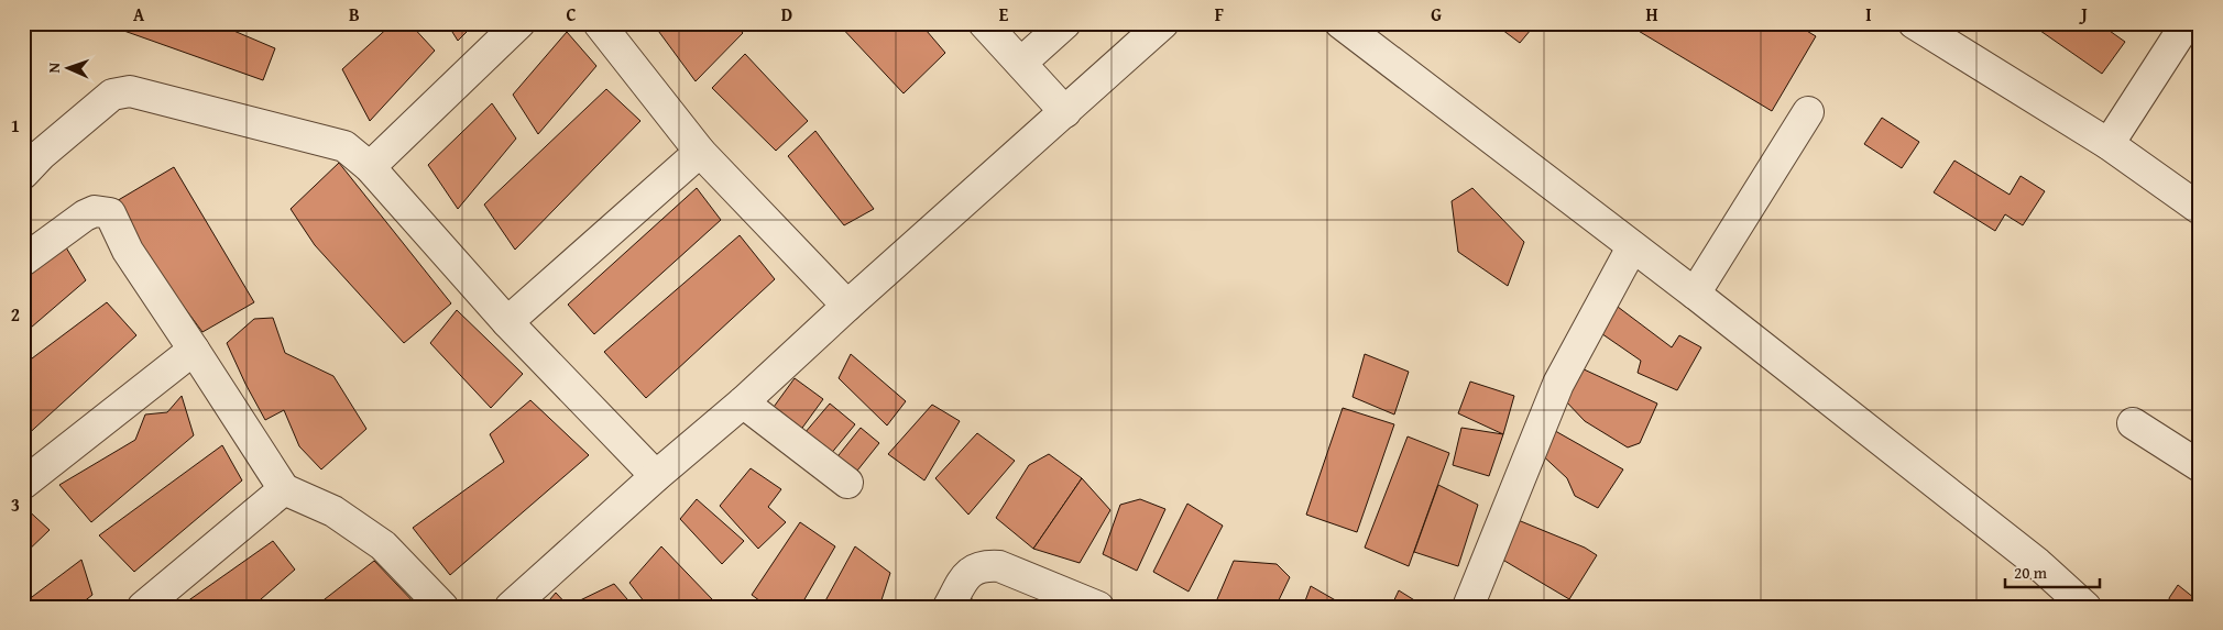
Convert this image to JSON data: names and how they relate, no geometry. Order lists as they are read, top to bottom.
{
  "scale_bar": "20 m",
  "north": "left",
  "grid": {
    "columns": [
      "A",
      "B",
      "C",
      "D",
      "E",
      "F",
      "G",
      "H",
      "I",
      "J"
    ],
    "rows": ["1", "2", "3"]
  }
}
